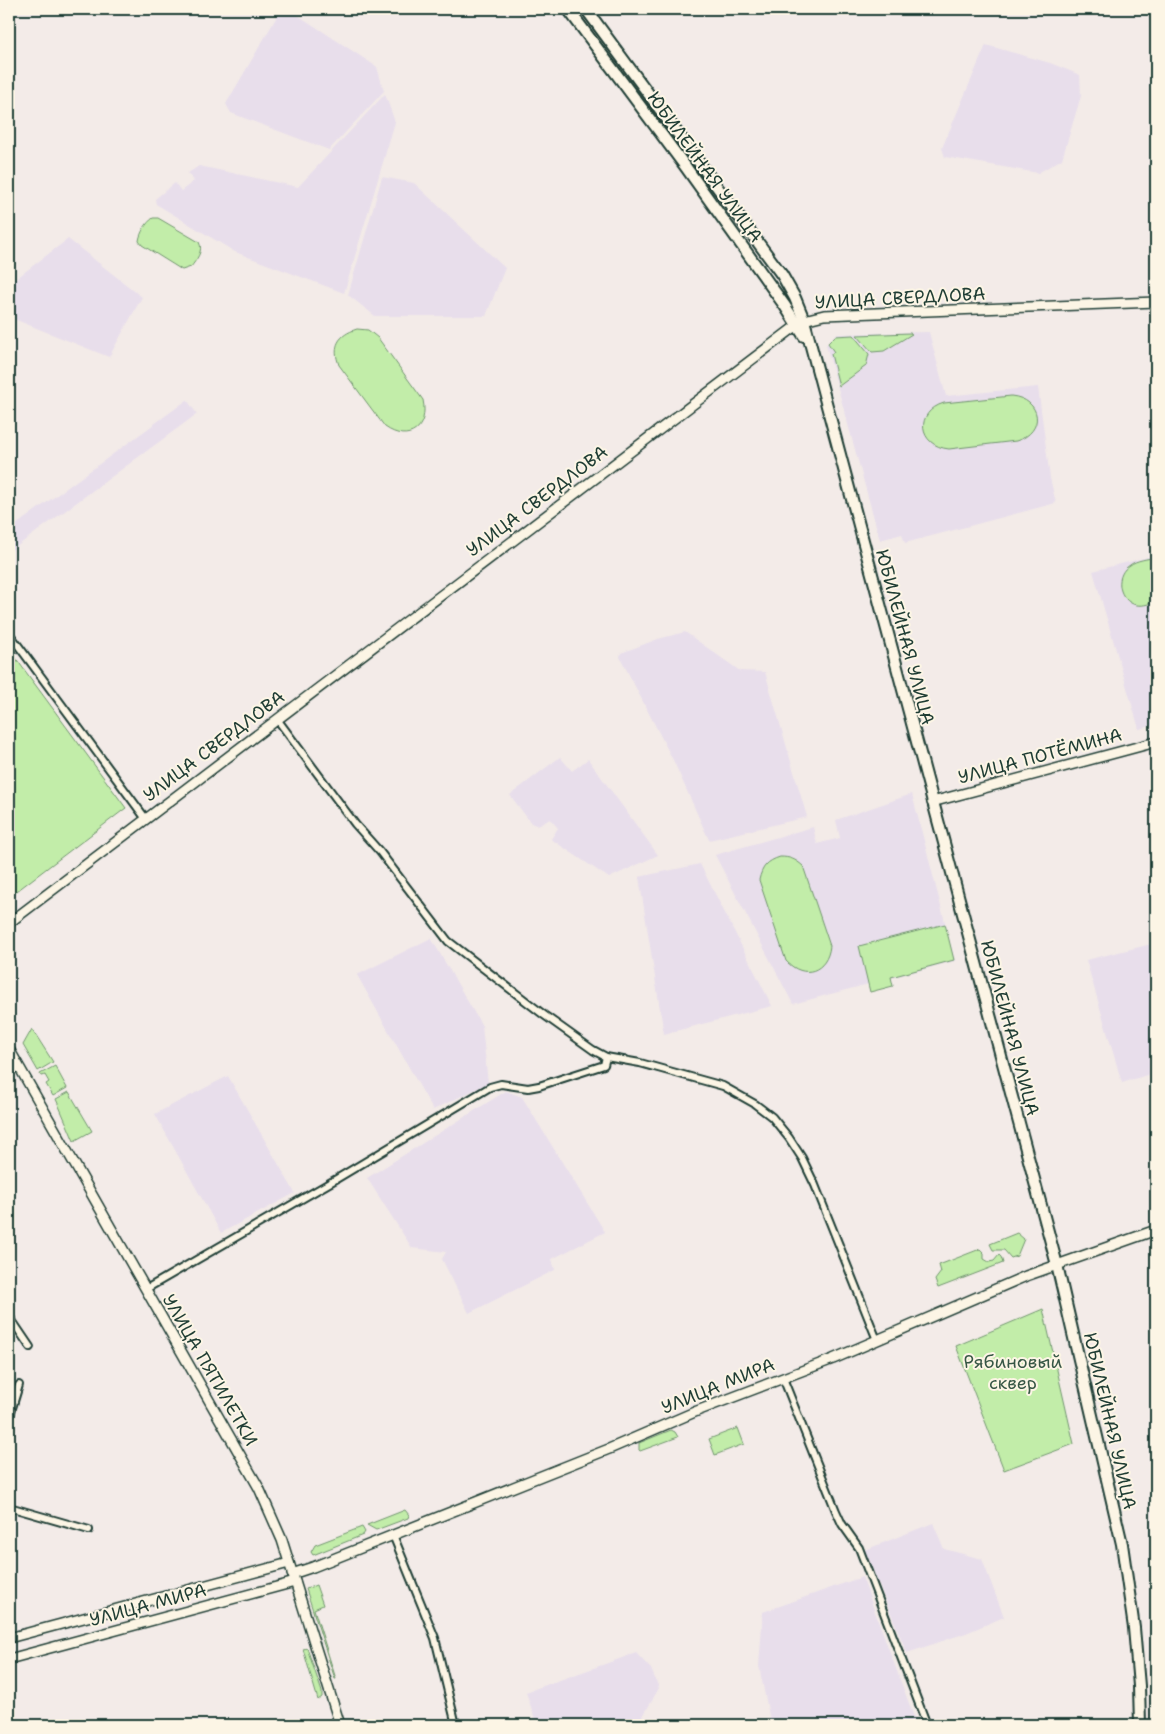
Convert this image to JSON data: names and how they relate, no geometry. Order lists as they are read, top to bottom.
{
  "streets": {
    "main road": [
      "ЮБИЛЕЙНАЯ УЛИЦА",
      "УЛИЦА СВЕРДЛОВА",
      "УЛИЦА ПОТЁМИНА",
      "УЛИЦА ПЯТИЛЕТКИ",
      "УЛИЦА МИРА"
    ]
  },
  "crossings": [
    ["ЮБИЛЕЙНАЯ УЛИЦА", "УЛИЦА СВЕРДЛОВА"],
    ["ЮБИЛЕЙНАЯ УЛИЦА", "УЛИЦА ПОТЁМИНА"],
    ["ЮБИЛЕЙНАЯ УЛИЦА", "УЛИЦА МИРА"],
    ["УЛИЦА ПЯТИЛЕТКИ", "УЛИЦА МИРА"]
  ],
  "parks": ["Рябиновый сквер"]
}
